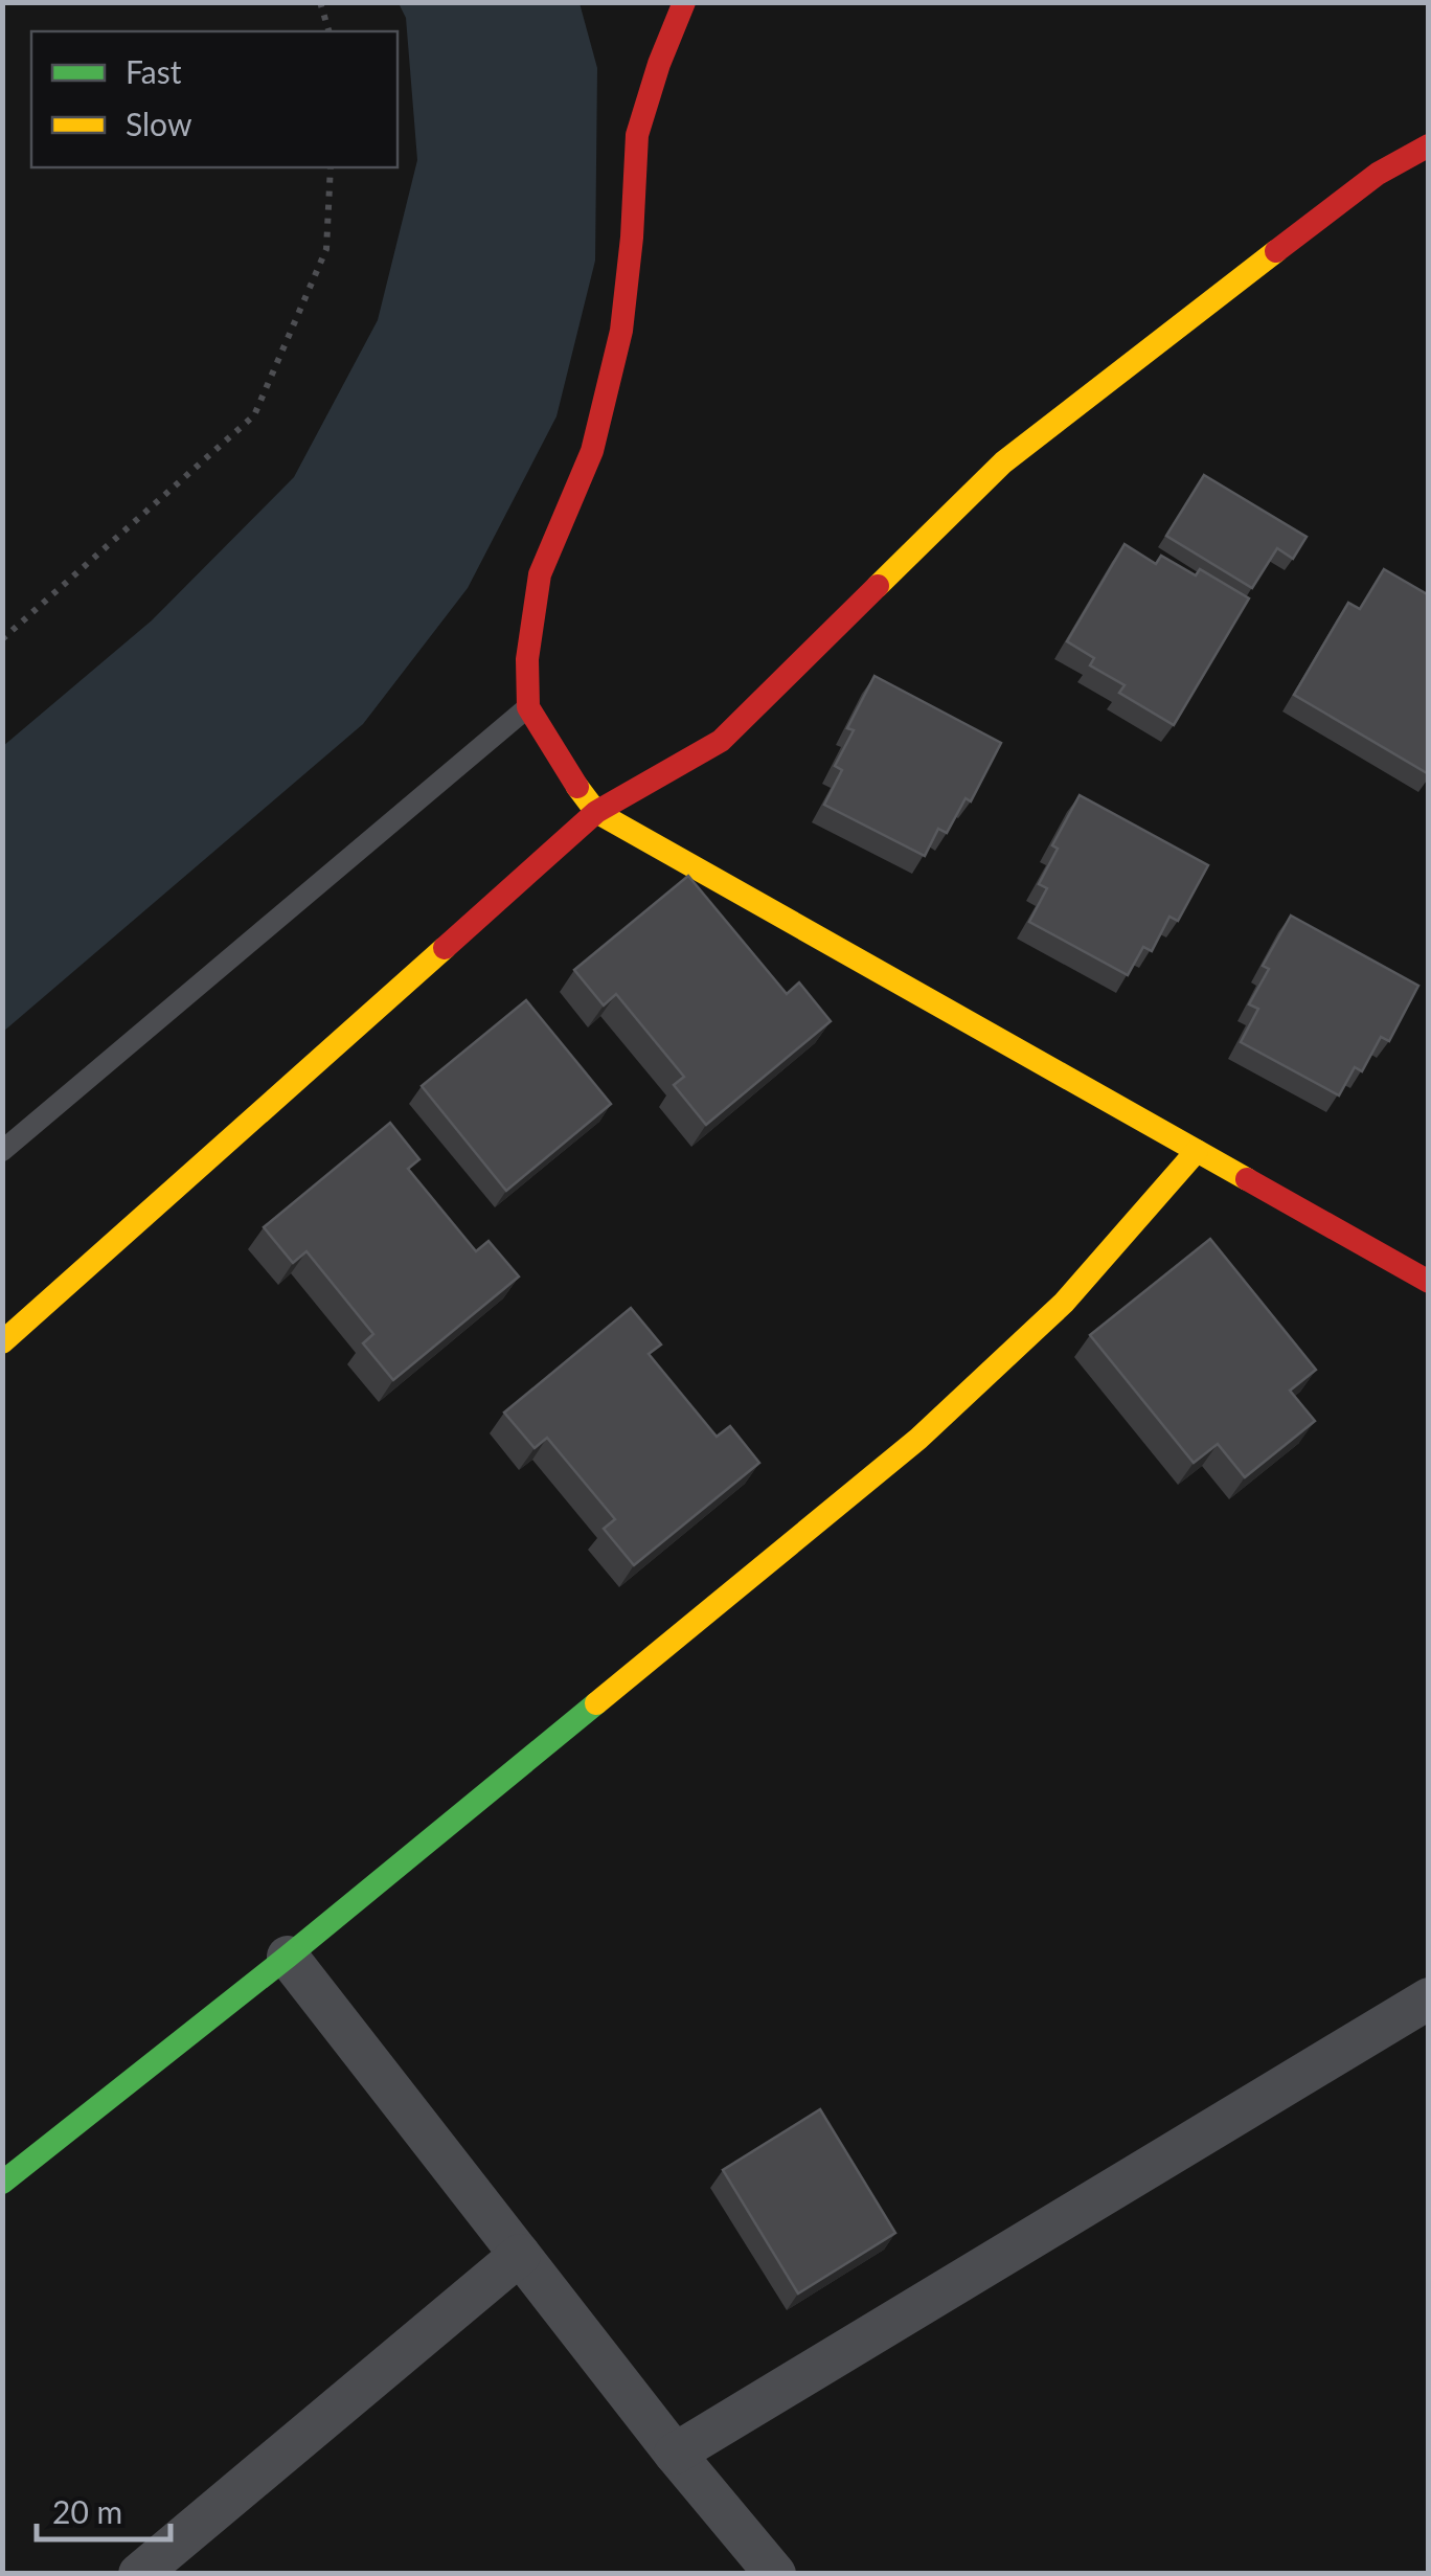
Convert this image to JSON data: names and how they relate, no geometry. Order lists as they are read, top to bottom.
{
  "legend": ["Fast", "Slow"],
  "scale_bar": "20 m"
}
